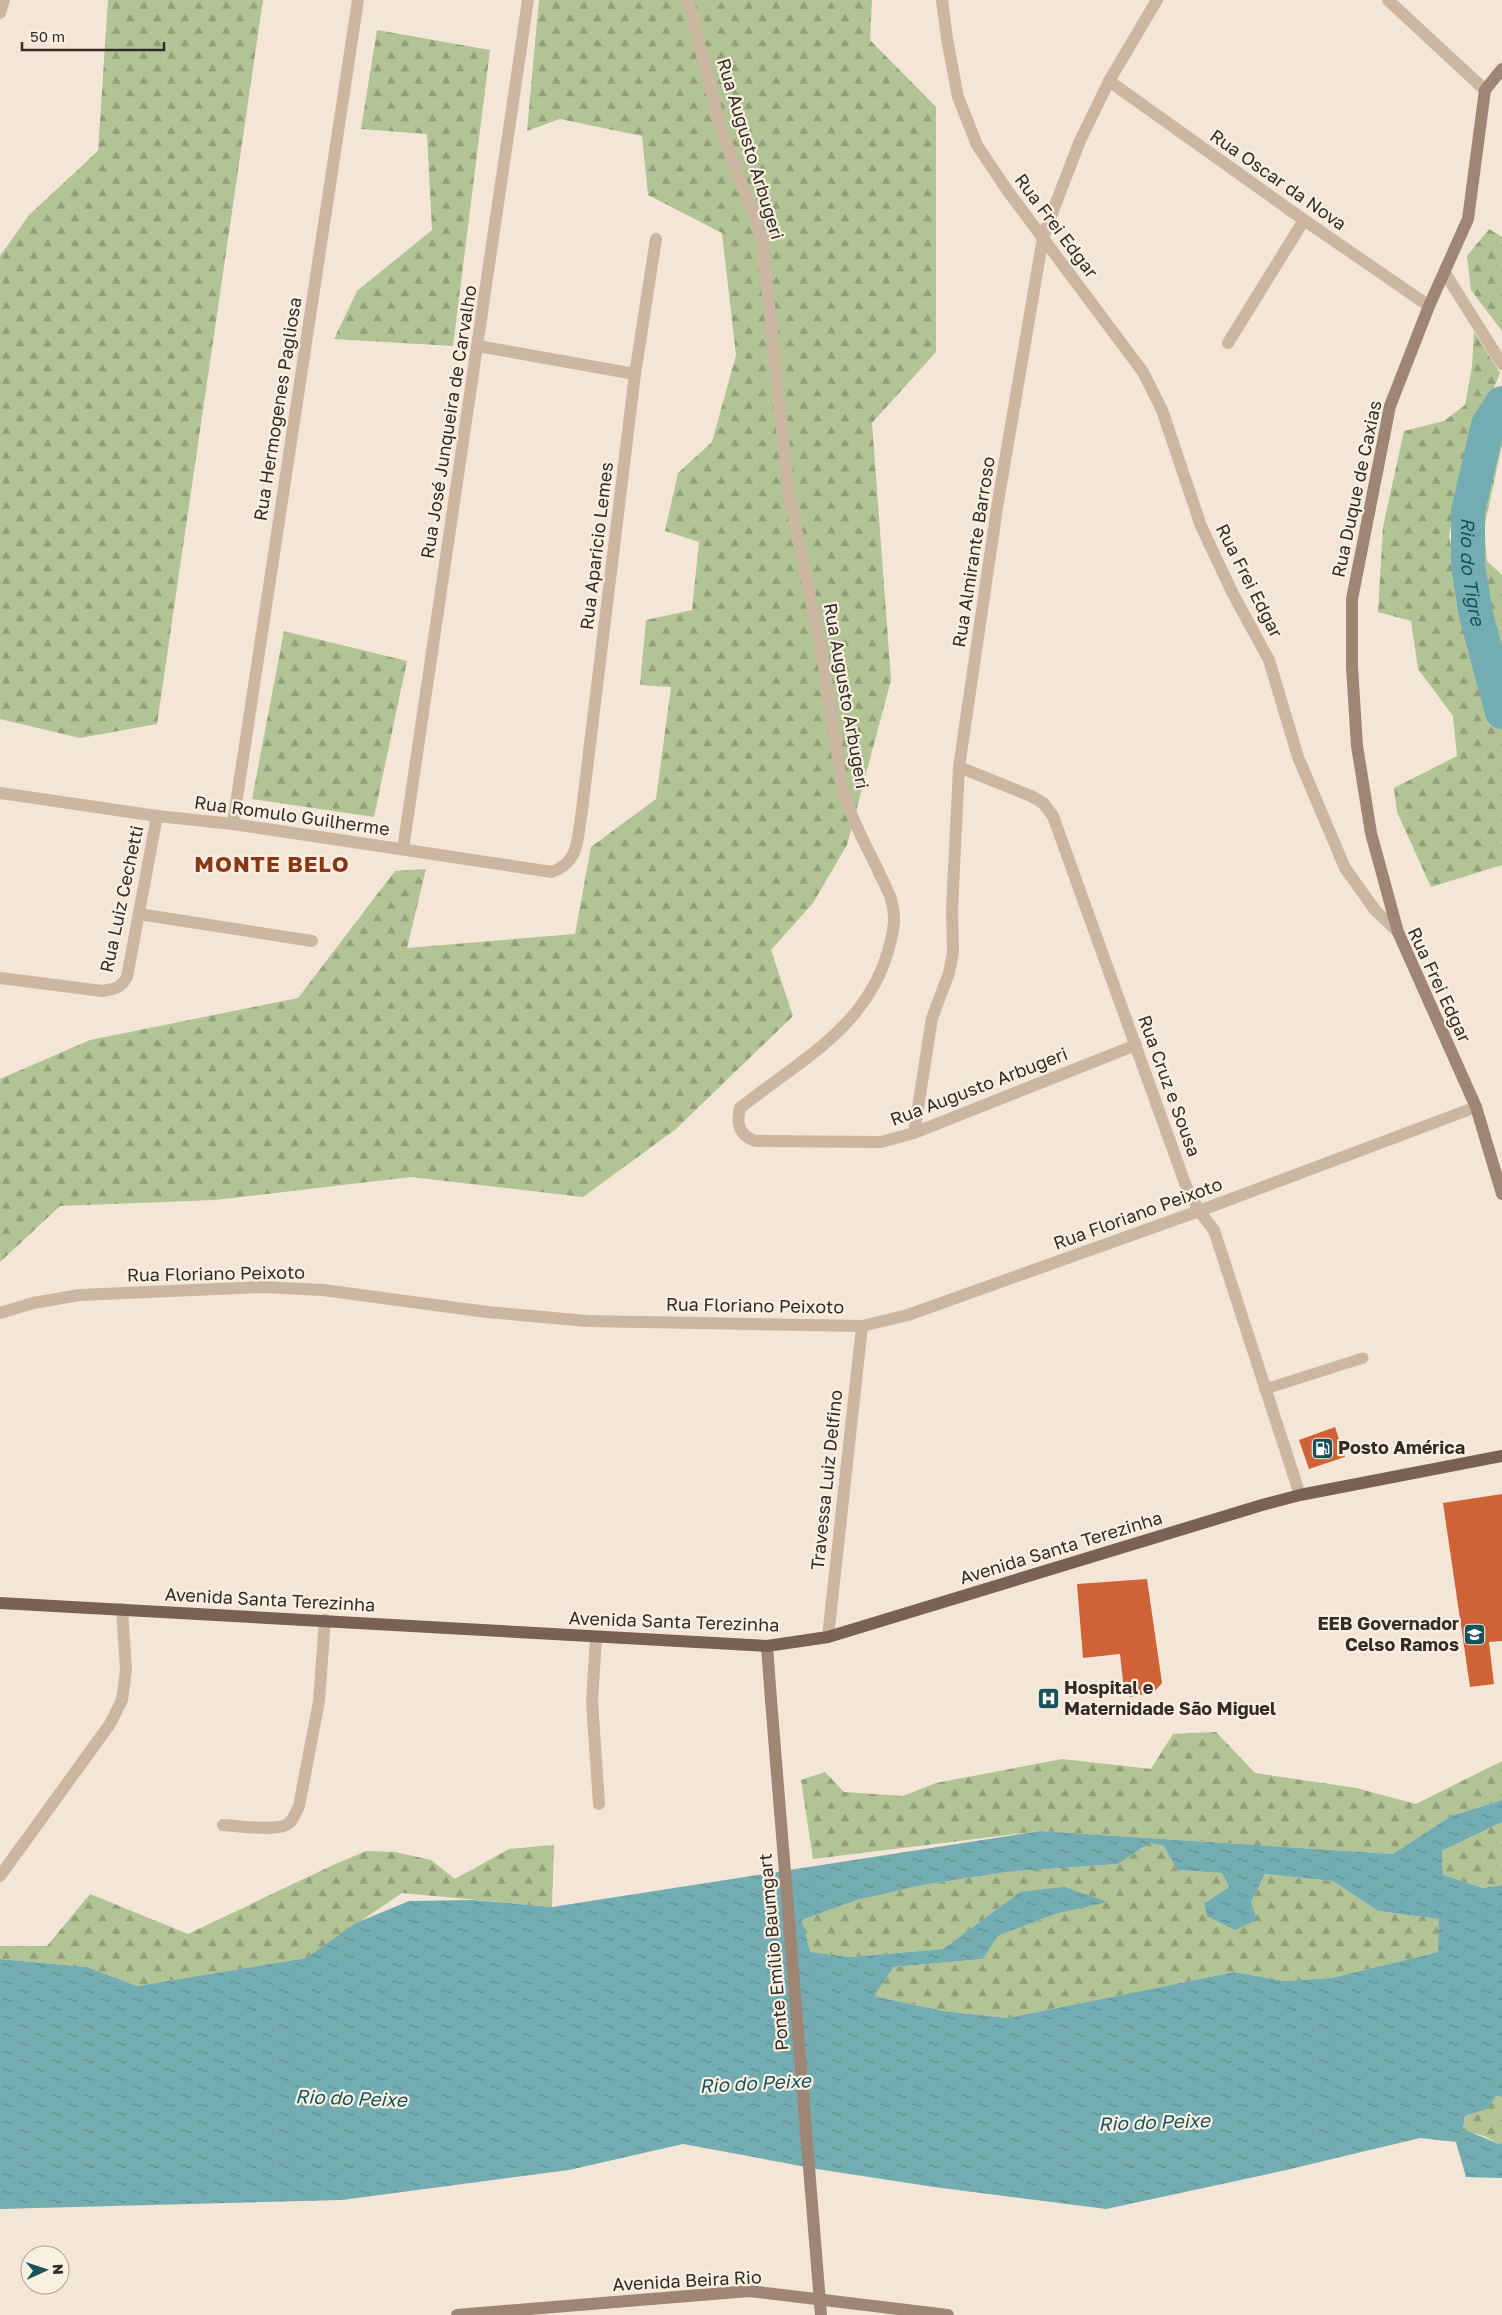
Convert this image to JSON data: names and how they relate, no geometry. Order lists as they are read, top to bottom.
{
  "streets": {
    "main road": ["Avenida Santa Terezinha"],
    "street": [
      "Rua Augusto Arbugeri",
      "Rua Oscar da Nova",
      "Rua Frei Edgar",
      "Rua Hermogenes Pagliosa",
      "Rua José Junqueira de Carvalho",
      "Rua Duque de Caxias",
      "Rua Aparicio Lemes",
      "Rua Almirante Barroso",
      "Rua Romulo Guilherme",
      "Rua Luiz Cechetti",
      "Rua Cruz e Sousa",
      "Rua Floriano Peixoto",
      "Travessa Luiz Delfino",
      "Ponte Emílio Baumgart",
      "Avenida Beira Rio"
    ]
  },
  "crossings": [
    ["Rua Augusto Arbugeri", "Rua Almirante Barroso"],
    ["Rua Augusto Arbugeri", "Rua Cruz e Sousa"],
    ["Rua Oscar da Nova", "Rua Duque de Caxias"],
    ["Rua Oscar da Nova", "Rua Almirante Barroso"],
    ["Rua Frei Edgar", "Rua Duque de Caxias"],
    ["Rua Frei Edgar", "Rua Almirante Barroso"],
    ["Rua Frei Edgar", "Rua Floriano Peixoto"],
    ["Rua Hermogenes Pagliosa", "Rua Romulo Guilherme"],
    ["Rua José Junqueira de Carvalho", "Rua Romulo Guilherme"],
    ["Rua Aparicio Lemes", "Rua Romulo Guilherme"],
    ["Rua Almirante Barroso", "Rua Cruz e Sousa"],
    ["Rua Romulo Guilherme", "Rua Luiz Cechetti"],
    ["Rua Cruz e Sousa", "Rua Floriano Peixoto"],
    ["Rua Cruz e Sousa", "Avenida Santa Terezinha"],
    ["Rua Floriano Peixoto", "Travessa Luiz Delfino"],
    ["Travessa Luiz Delfino", "Avenida Santa Terezinha"],
    ["Avenida Santa Terezinha", "Ponte Emílio Baumgart"]
  ],
  "districts": ["MONTE BELO"],
  "water": ["Rio do Tigre", "Rio do Peixe"],
  "places": {
    "fuel station": ["Posto América"],
    "school or university": ["EEB Governador Celso Ramos"],
    "hospital": ["Hospital e Maternidade São Miguel"]
  },
  "scale_bar": "50 m",
  "north": "right"
}
